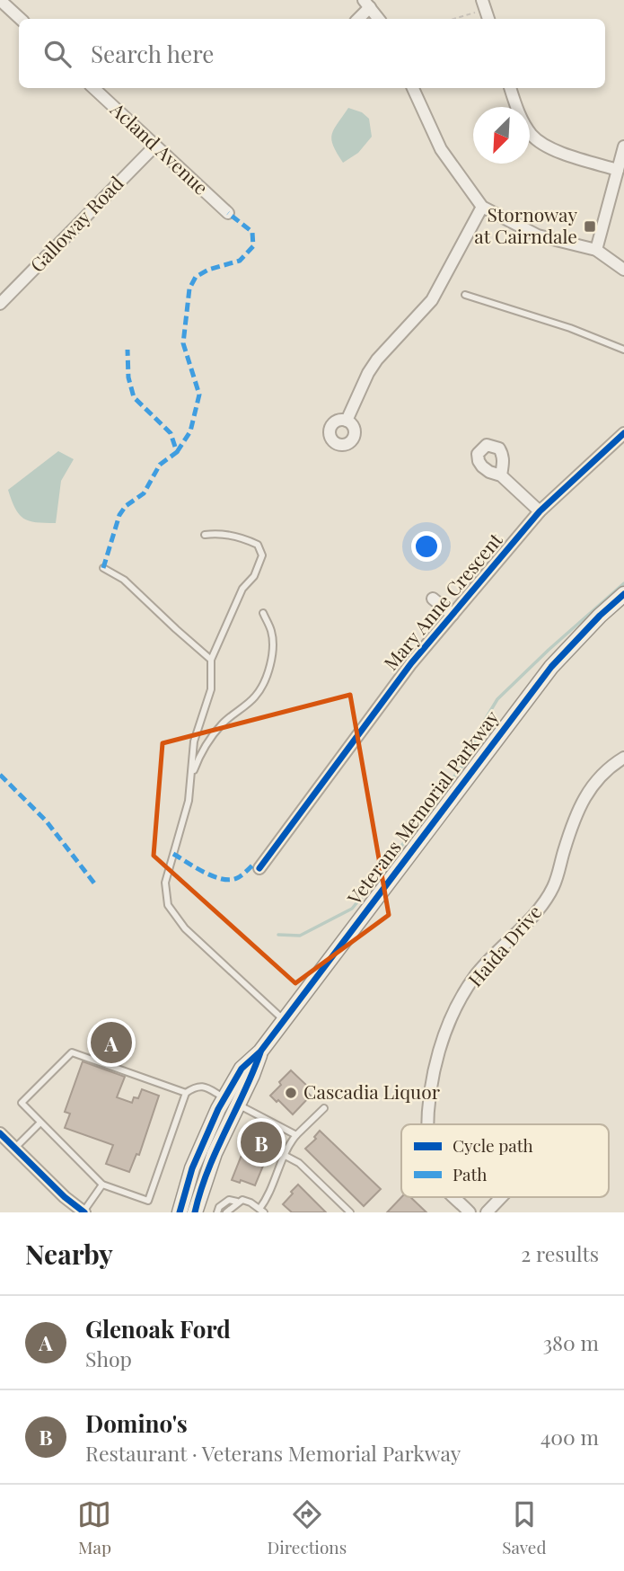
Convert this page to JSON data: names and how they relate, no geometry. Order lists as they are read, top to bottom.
{
  "streets": {
    "main road": ["Veterans Memorial Parkway"],
    "street": [
      "Acland Avenue",
      "Galloway Road",
      "Mary Anne Crescent",
      "Haida Drive"
    ]
  },
  "crossings": [
    ["Acland Avenue", "Galloway Road"]
  ],
  "places": {
    "transit": ["Stornoway at Cairndale"],
    "other": ["Cascadia Liquor"]
  },
  "legend": ["Cycle path", "Path"],
  "north": "bottom left",
  "page": {
    "search": "Search here",
    "pins": ["A", "B"],
    "heading": ["Nearby", "2 results"],
    "list": [
      {
        "mark": "A",
        "name": "Glenoak Ford",
        "note": "Shop",
        "value": "380 m"
      },
      {
        "mark": "B",
        "name": "Domino's",
        "note": "Restaurant · Veterans Memorial Parkway",
        "value": "400 m"
      }
    ],
    "nav": ["Map", "Directions", "Saved"]
  }
}
